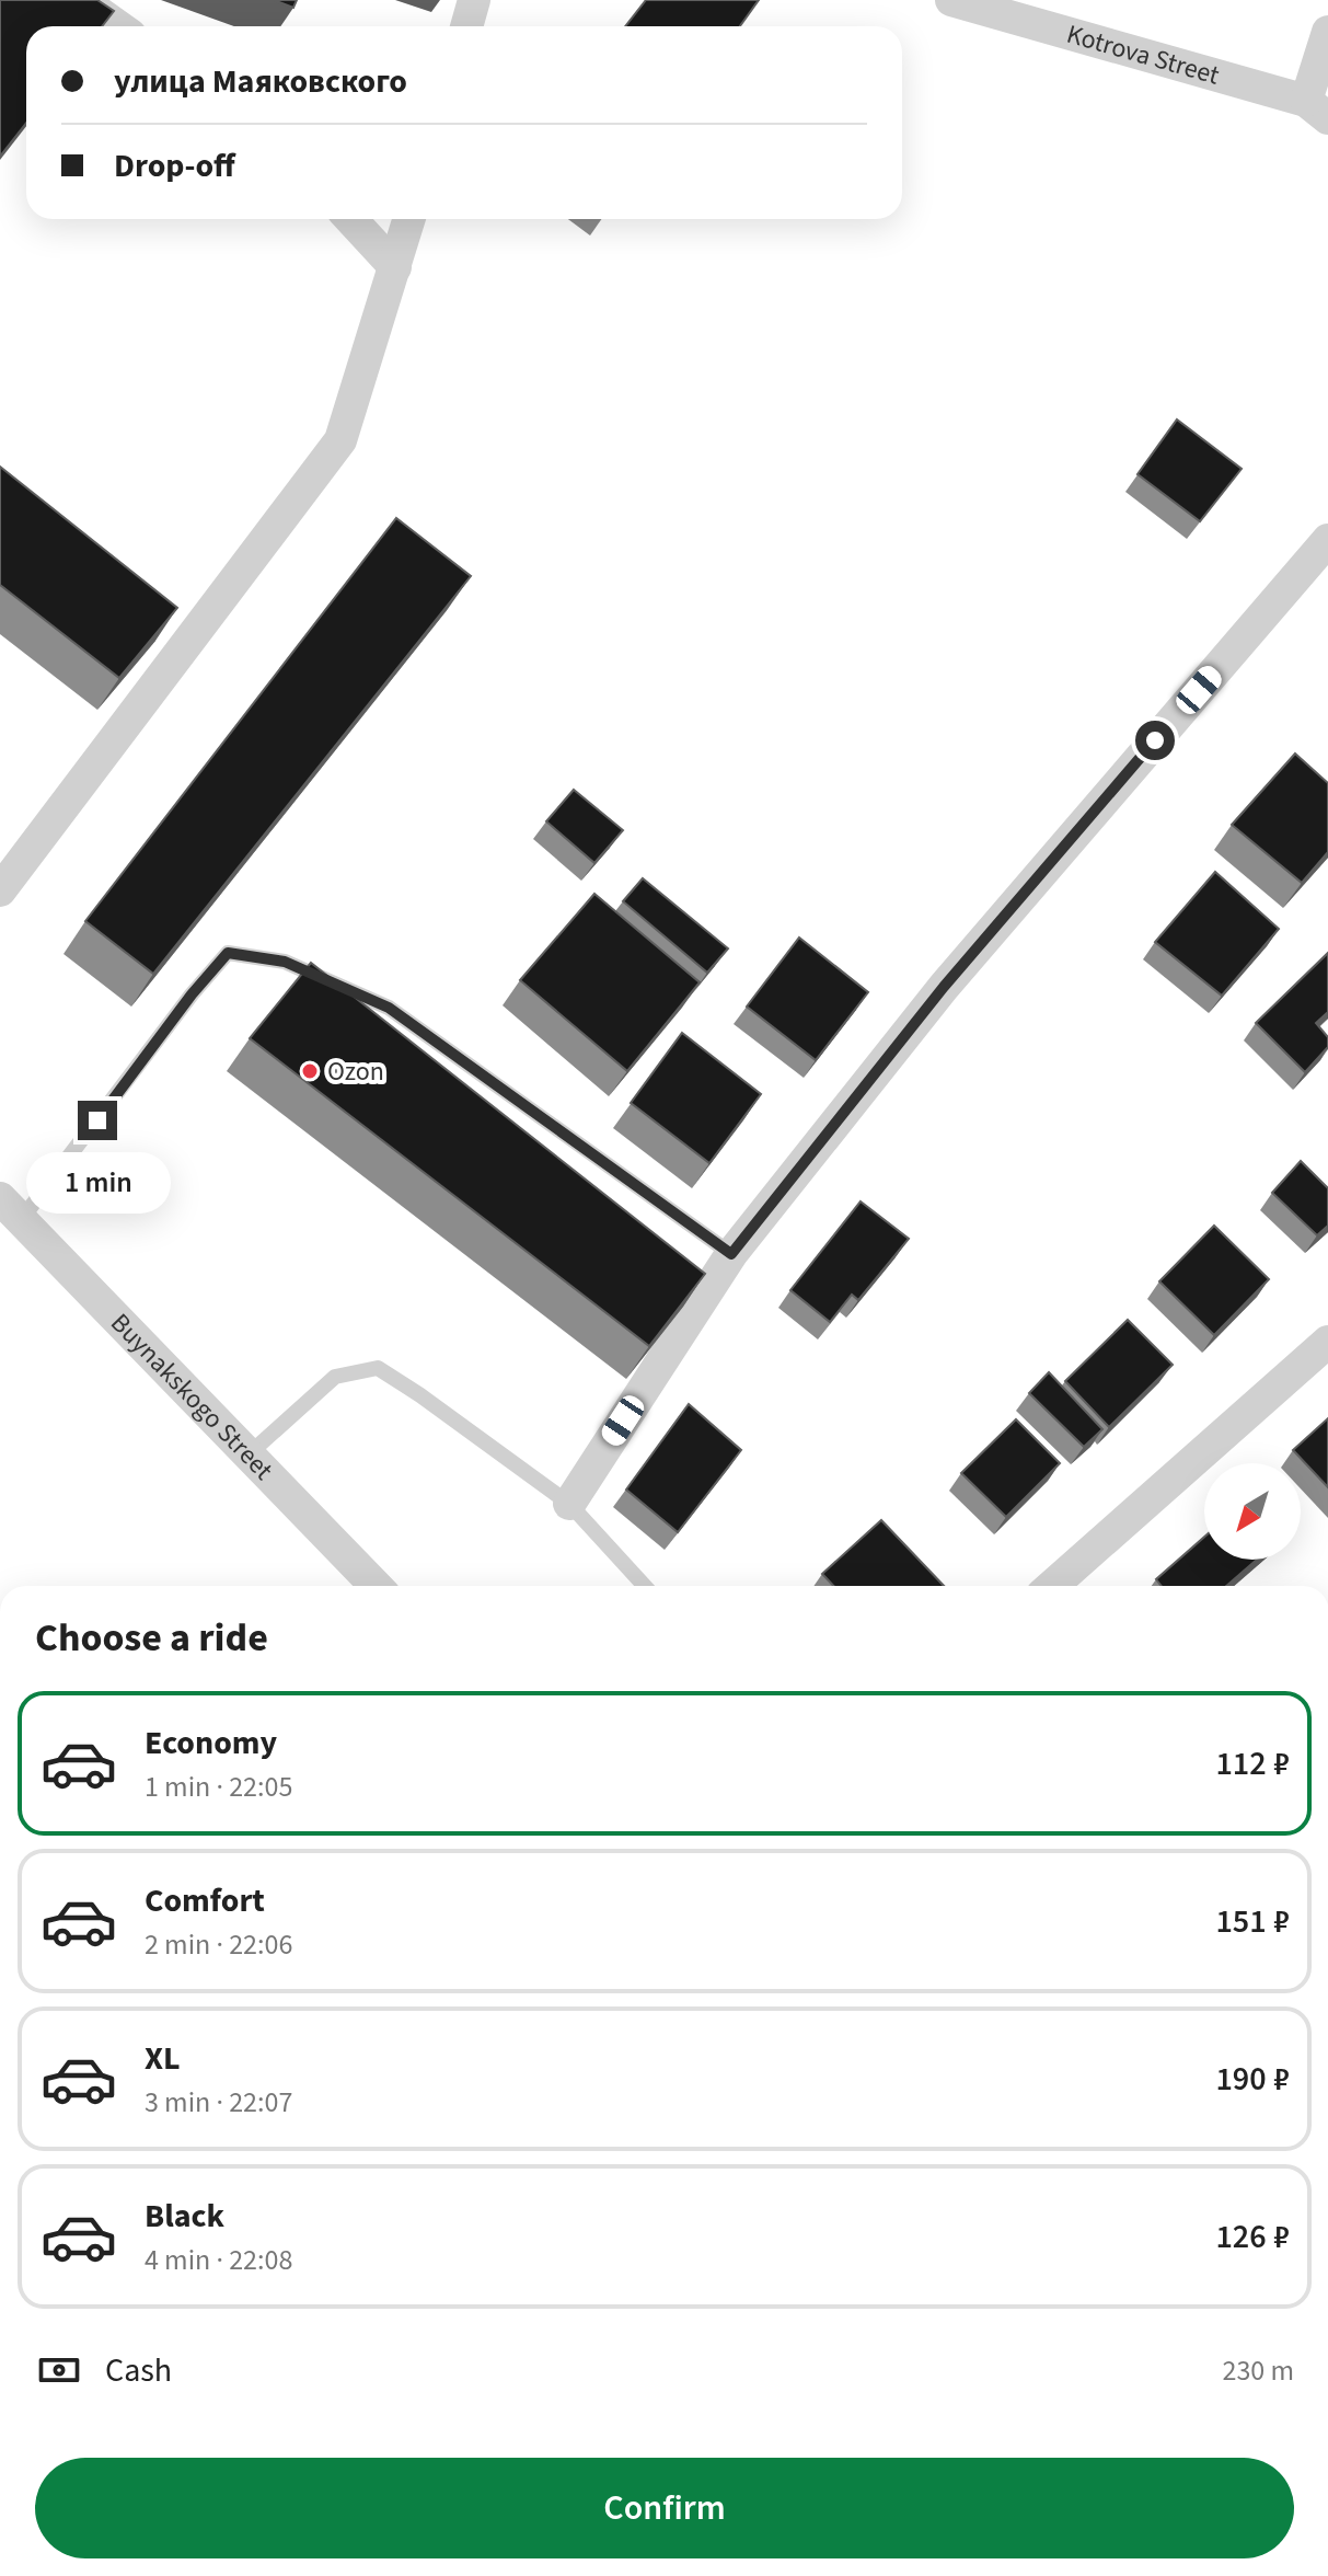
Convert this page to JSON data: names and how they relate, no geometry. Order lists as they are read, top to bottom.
{
  "streets": {
    "street": ["Kotrova Street", "Buynakskogo Street"]
  },
  "places": ["Ozon"],
  "north": "bottom left",
  "page": {
    "banner": ["улица Маяковского", "Drop-off"],
    "bubble": "1 min",
    "heading": "Choose a ride",
    "list": [
      {
        "name": "Economy",
        "note": "1 min · 22:05",
        "value": "112 ₽"
      },
      {
        "name": "Comfort",
        "note": "2 min · 22:06",
        "value": "151 ₽"
      },
      {
        "name": "XL",
        "note": "3 min · 22:07",
        "value": "190 ₽"
      },
      {
        "name": "Black",
        "note": "4 min · 22:08",
        "value": "126 ₽"
      }
    ],
    "pay": ["Cash", "230 m"],
    "buttons": "Confirm"
  }
}
